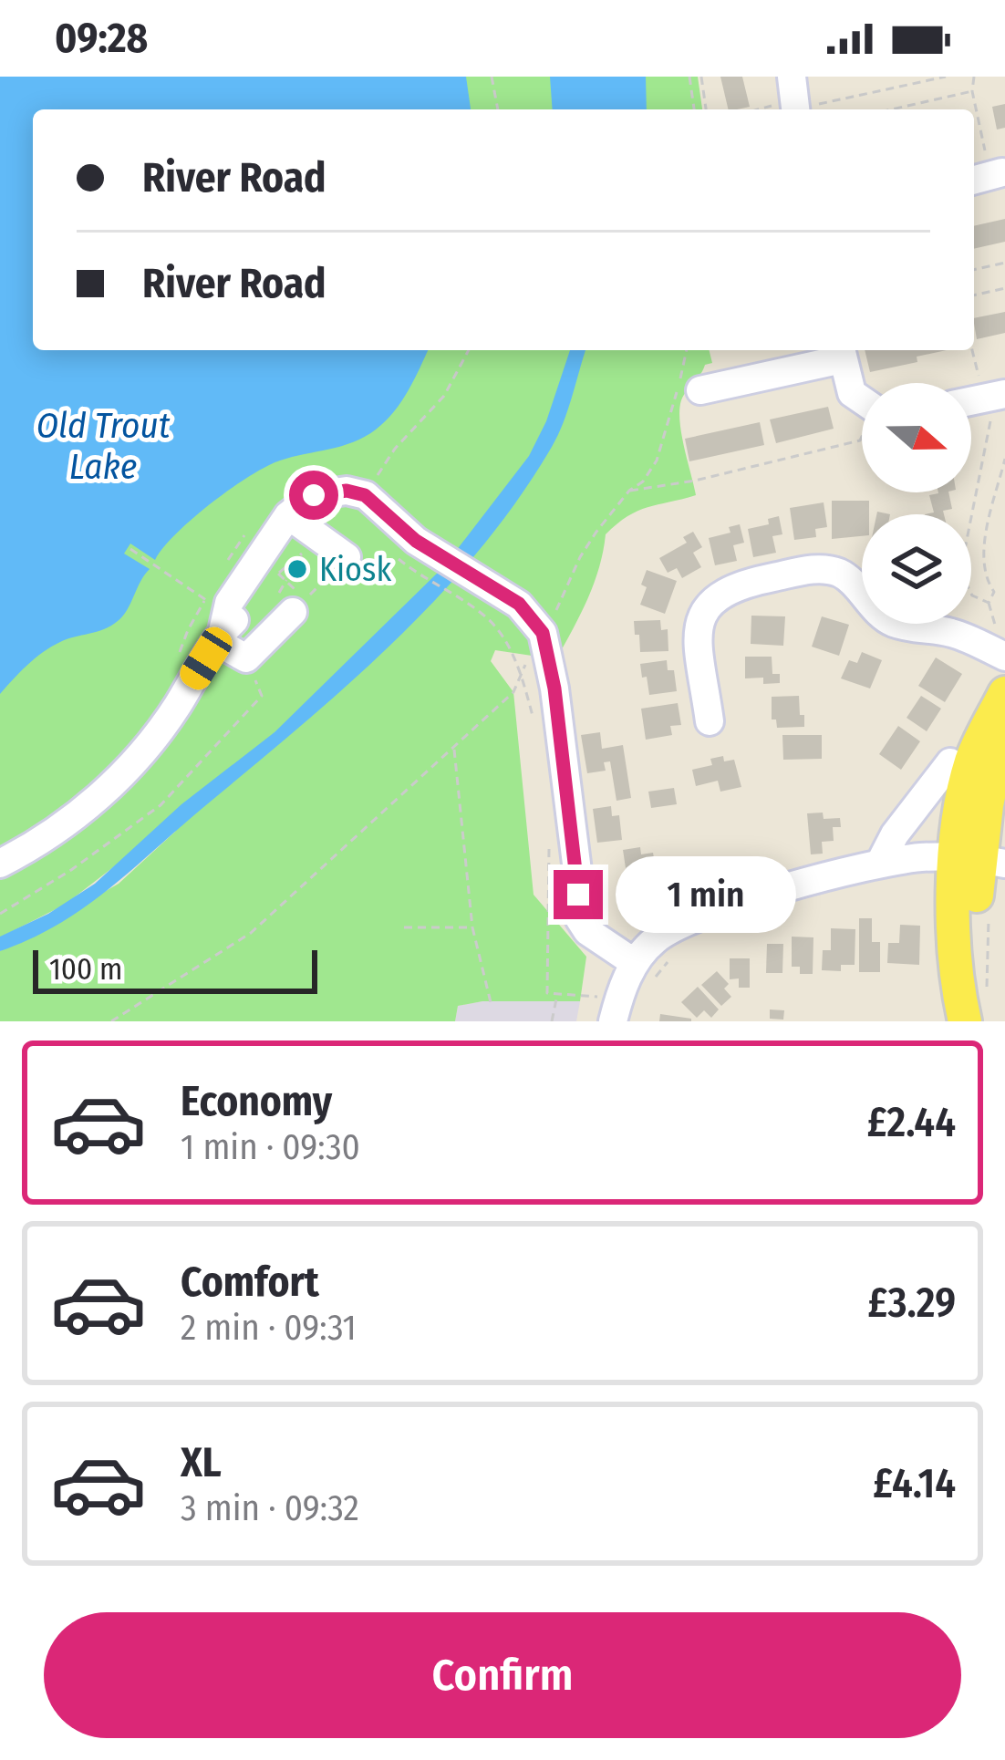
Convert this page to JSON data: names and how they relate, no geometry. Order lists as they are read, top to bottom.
{
  "water": ["Old Trout Lake"],
  "places": ["Kiosk"],
  "scale_bar": "100 m",
  "north": "right",
  "page": {
    "status": "09:28",
    "banner": ["River Road", "River Road"],
    "bubble": "1 min",
    "scale": "100 m",
    "list": [
      {
        "name": "Economy",
        "note": "1 min · 09:30",
        "value": "£2.44"
      },
      {
        "name": "Comfort",
        "note": "2 min · 09:31",
        "value": "£3.29"
      },
      {
        "name": "XL",
        "note": "3 min · 09:32",
        "value": "£4.14"
      }
    ],
    "buttons": "Confirm"
  }
}
